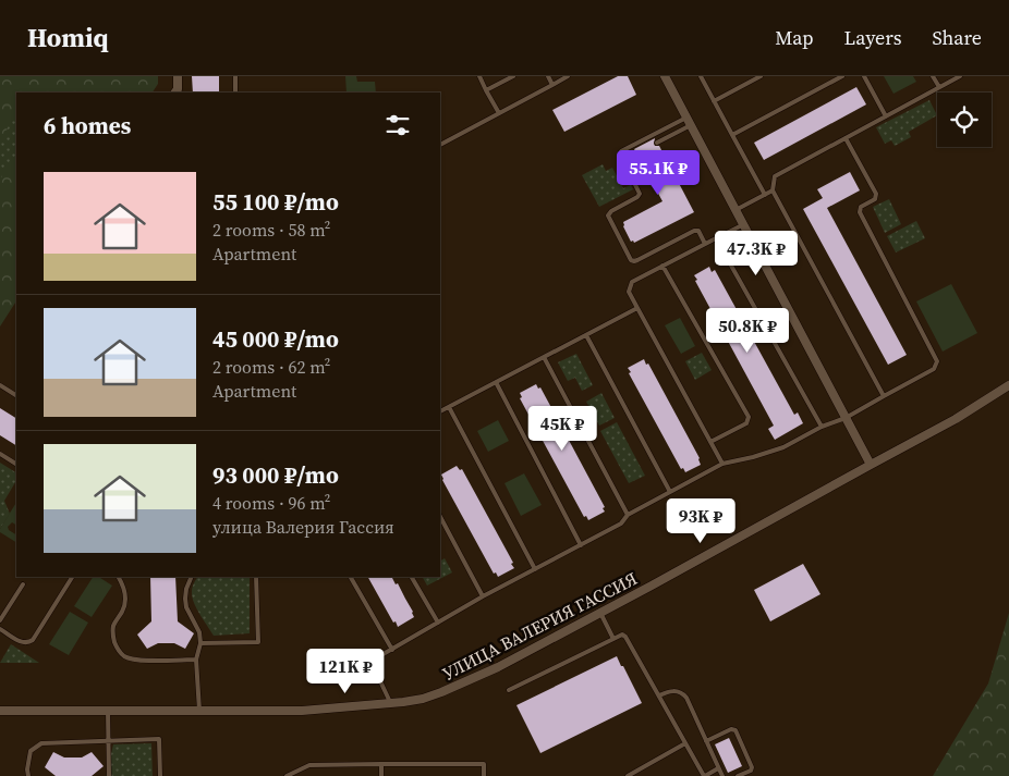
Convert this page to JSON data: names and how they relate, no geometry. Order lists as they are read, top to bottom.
{
  "streets": {
    "street": ["УЛИЦА ВАЛЕРИЯ ГАССИЯ"]
  },
  "page": {
    "header": "Homiq",
    "nav": ["Map", "Layers", "Share"],
    "heading": "6 homes",
    "price": [
      "55.1K ₽",
      "47.3K ₽",
      "50.8K ₽",
      "45K ₽",
      "93K ₽",
      "121K ₽"
    ],
    "list": [
      {
        "name": "55 100 ₽/mo",
        "note": "2 rooms · 58 m² · Apartment"
      },
      {
        "name": "45 000 ₽/mo",
        "note": "2 rooms · 62 m² · Apartment"
      },
      {
        "name": "93 000 ₽/mo",
        "note": "4 rooms · 96 m² · улица Валерия Гассия"
      }
    ]
  }
}
